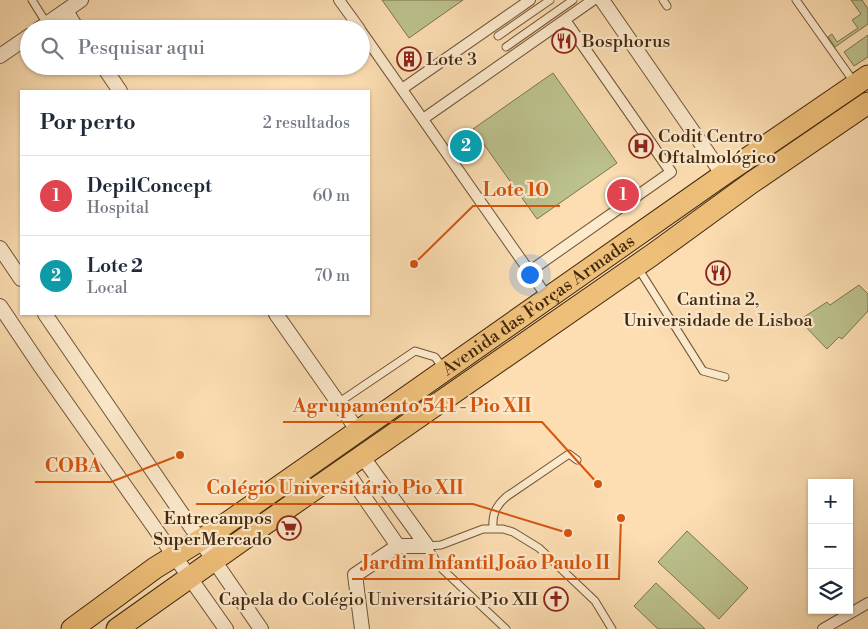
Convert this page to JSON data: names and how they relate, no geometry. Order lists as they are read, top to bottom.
{
  "streets": {
    "main road": ["Avenida das Forças Armadas"]
  },
  "places": {
    "restaurant": ["Bosphorus", "Cantina 2, Universidade de Lisboa"],
    "building": ["Lote 3"],
    "hospital": ["Codit Centro Oftalmológico"],
    "other": [
      "Lote 10",
      "COBA",
      "Agrupamento 541 - Pio XII",
      "Jardim Infantil João Paulo II",
      "Colégio Universitário Pio XII"
    ],
    "supermarket": ["Entrecampos SuperMercado"],
    "church": ["Capela do Colégio Universitário Pio XII"]
  },
  "page": {
    "search": "Pesquisar aqui",
    "heading": ["Por perto", "2 resultados"],
    "pins": ["2", "1"],
    "list": [
      {
        "mark": "1",
        "name": "DepilConcept",
        "note": "Hospital",
        "value": "60 m"
      },
      {
        "mark": "2",
        "name": "Lote 2",
        "note": "Local",
        "value": "70 m"
      }
    ],
    "map_buttons": ["+", "−"]
  }
}
